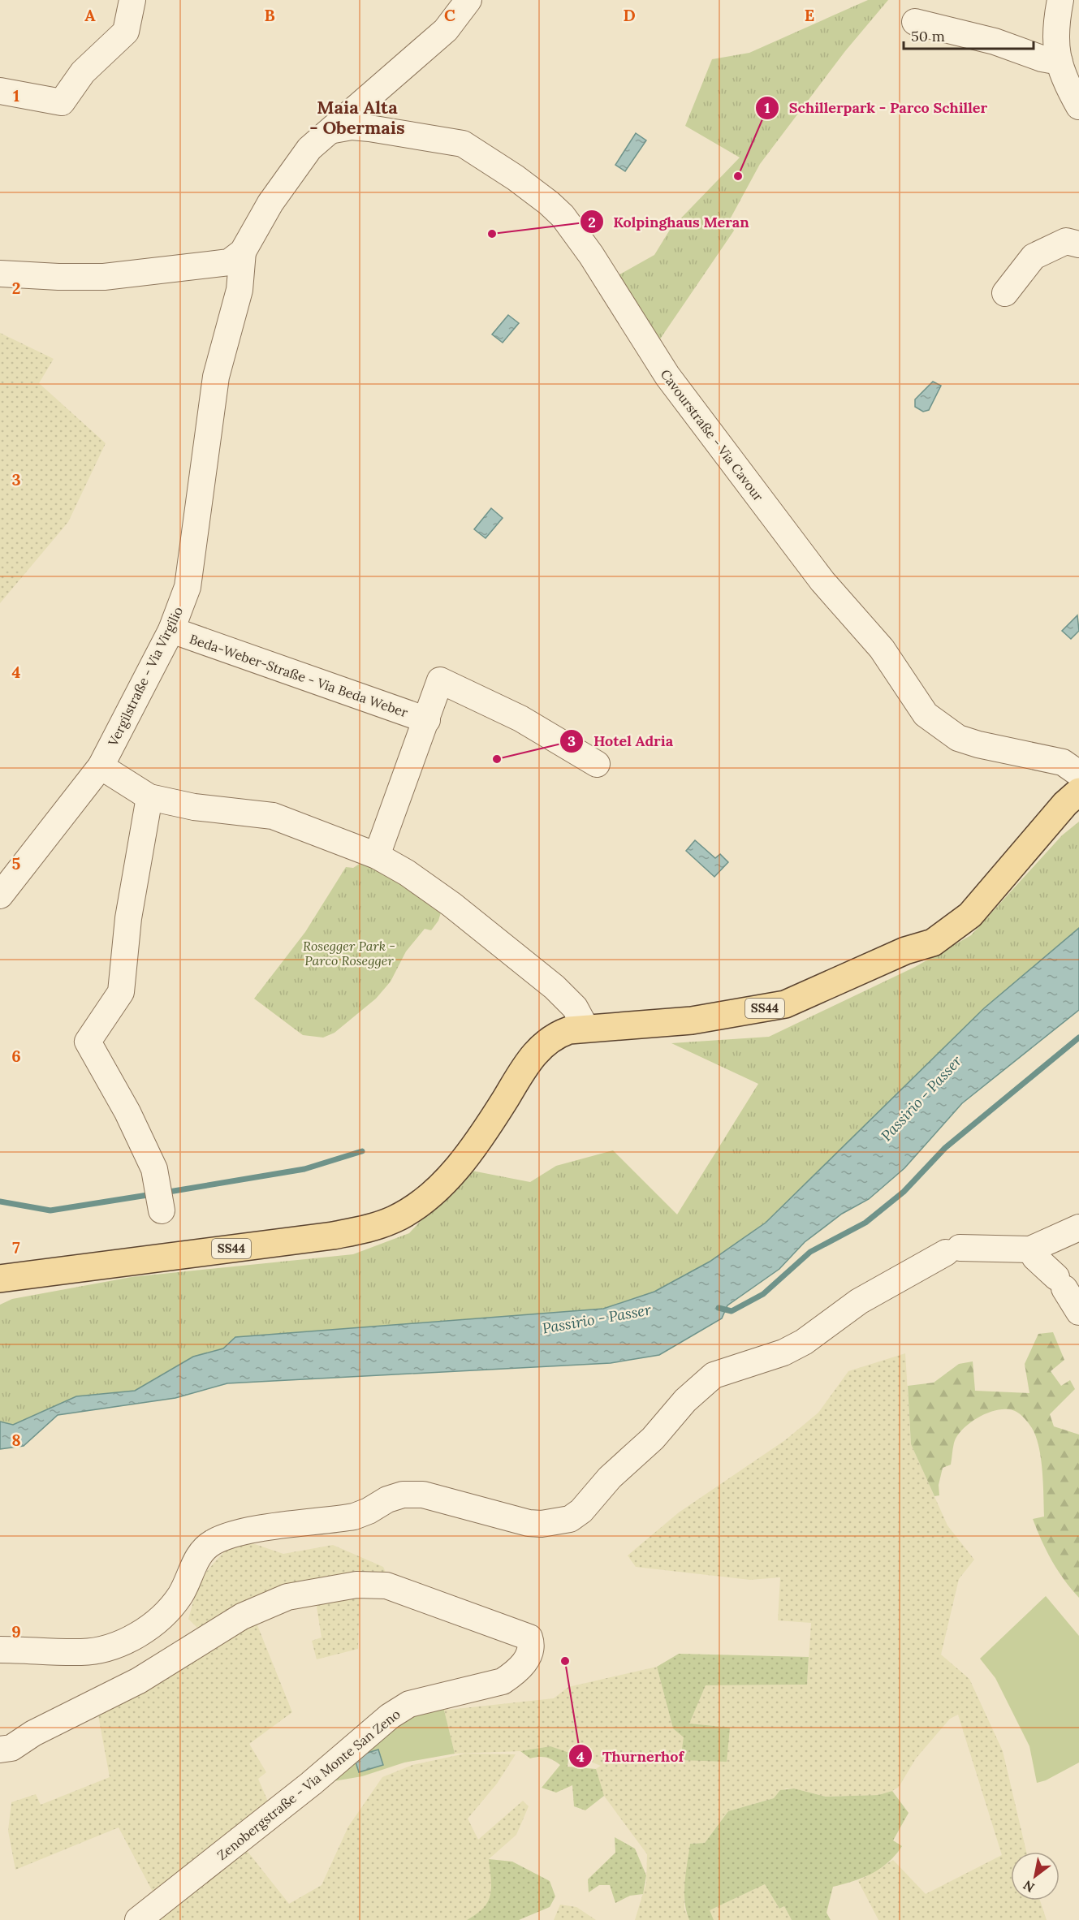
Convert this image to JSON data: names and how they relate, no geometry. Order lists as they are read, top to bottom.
{
  "streets": {
    "main road": ["SS44"],
    "street": [
      "Cavourstraße - Via Cavour",
      "Beda-Weber-Straße - Via Beda Weber",
      "Vergilstraße - Via Virgilio",
      "Zenobergstraße - Via Monte San Zeno"
    ]
  },
  "crossings": [
    ["Beda-Weber-Straße - Via Beda Weber", "Vergilstraße - Via Virgilio"]
  ],
  "districts": ["Maia Alta - Obermais"],
  "water": ["Passirio - Passer"],
  "parks": ["Rosegger Park - Parco Rosegger"],
  "places": [
    "Schillerpark - Parco Schiller",
    "Kolpinghaus Meran",
    "Hotel Adria",
    "Thurnerhof"
  ],
  "scale_bar": "50 m",
  "north": "bottom left",
  "grid": {
    "columns": [
      "A",
      "B",
      "C",
      "D",
      "E"
    ],
    "rows": [
      "1",
      "2",
      "3",
      "4",
      "5",
      "6",
      "7",
      "8",
      "9"
    ]
  }
}
